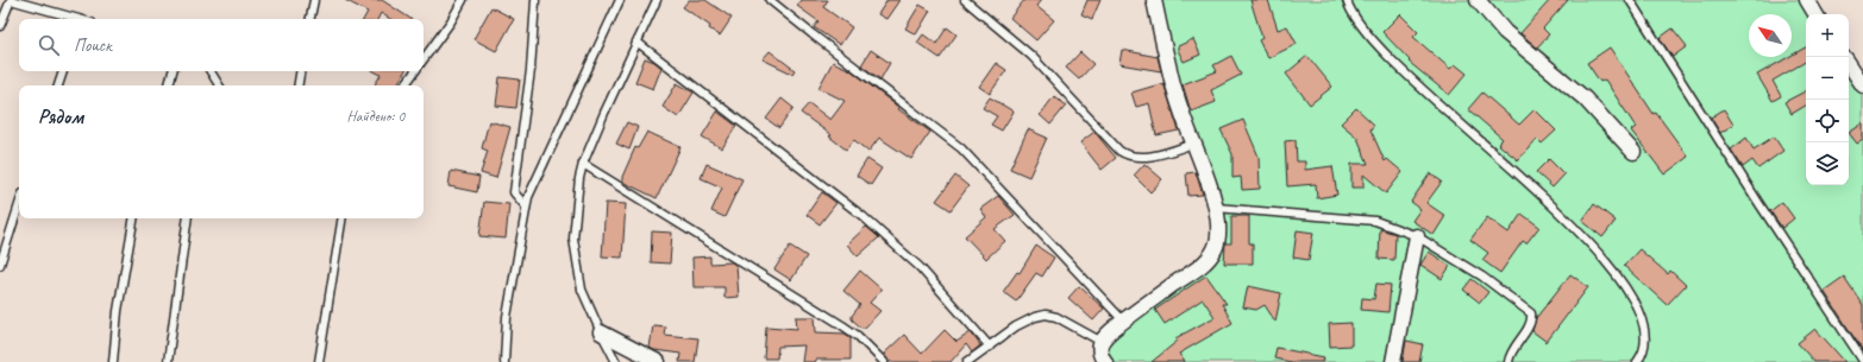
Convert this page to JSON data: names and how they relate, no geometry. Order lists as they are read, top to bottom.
{
  "north": "top left",
  "page": {
    "map_buttons": ["+", "−"],
    "search": "Поиск",
    "heading": ["Рядом", "Найдено: 0"]
  }
}
